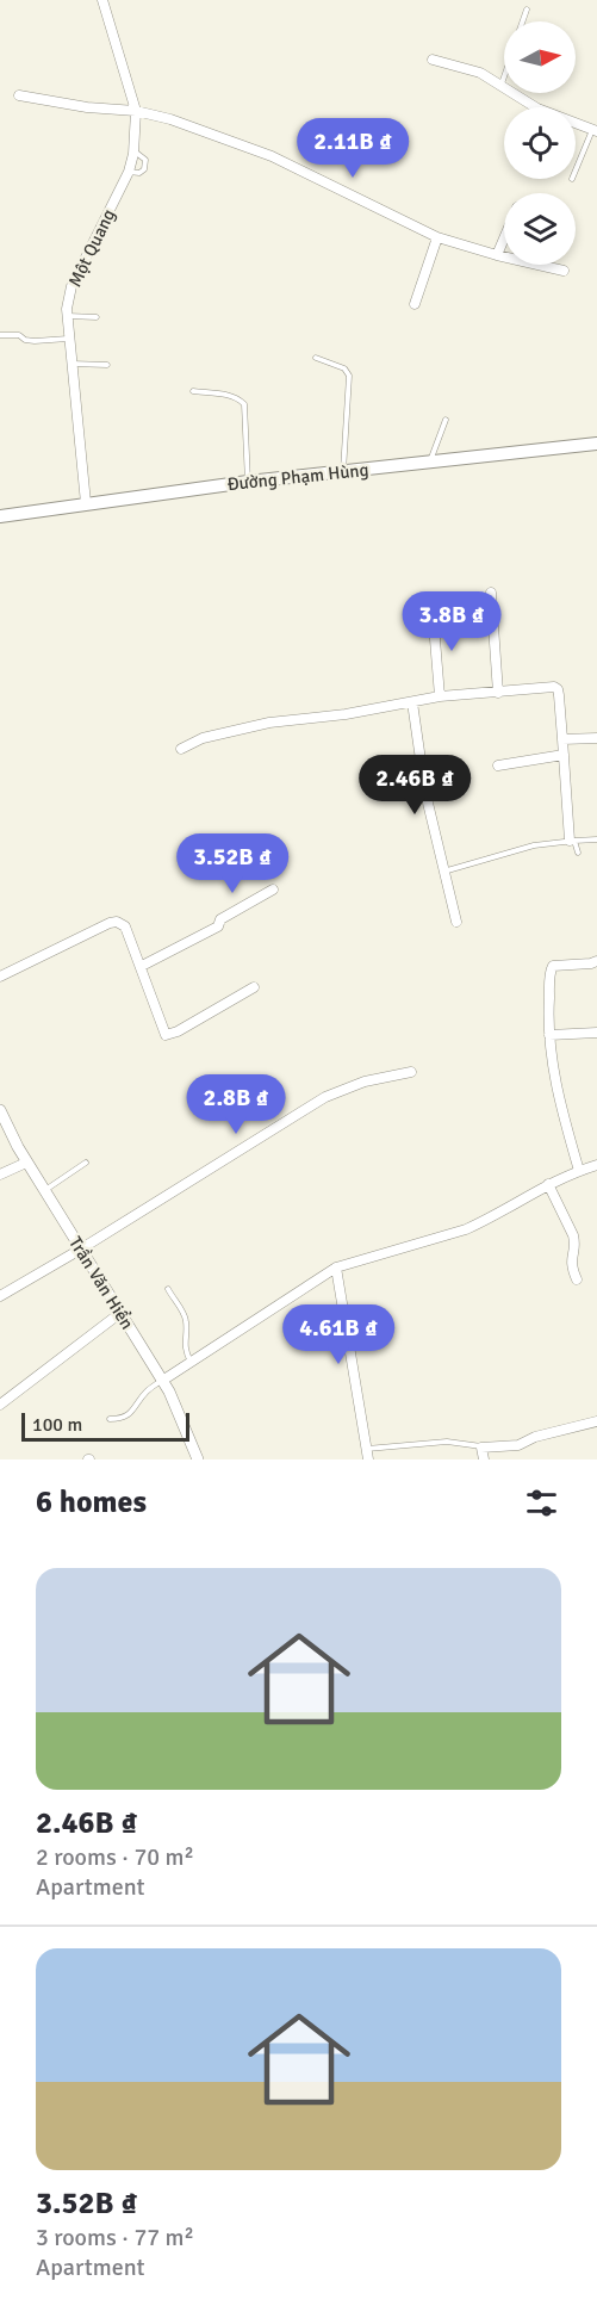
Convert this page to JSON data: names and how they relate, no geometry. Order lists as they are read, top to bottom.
{
  "streets": {
    "main road": ["Đường Phạm Hùng"],
    "street": ["Một Quang", "Trần Văn Hiển"]
  },
  "crossings": [
    ["Một Quang", "Đường Phạm Hùng"]
  ],
  "scale_bar": "100 m",
  "north": "right",
  "page": {
    "price": [
      "2.11B ₫",
      "3.8B ₫",
      "2.46B ₫",
      "3.52B ₫",
      "2.8B ₫",
      "4.61B ₫"
    ],
    "scale": "100 m",
    "heading": "6 homes",
    "list": [
      {
        "name": "2.46B ₫",
        "note": "2 rooms · 70 m² · Apartment"
      },
      {
        "name": "3.52B ₫",
        "note": "3 rooms · 77 m² · Apartment"
      }
    ]
  }
}
